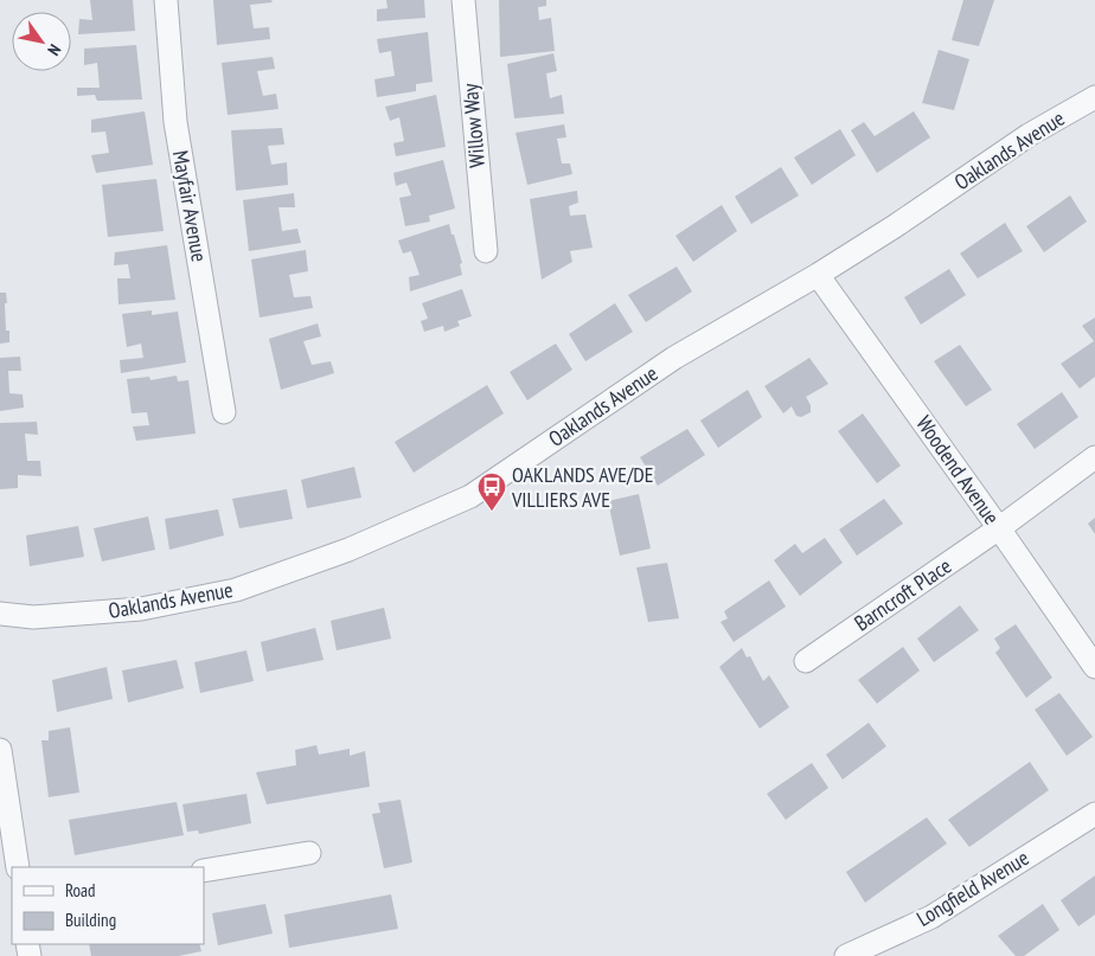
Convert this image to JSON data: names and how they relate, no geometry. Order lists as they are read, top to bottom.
{
  "streets": {
    "street": [
      "Willow Way",
      "Oaklands Avenue",
      "Mayfair Avenue",
      "Woodend Avenue",
      "Barncroft Place",
      "Longfield Avenue"
    ]
  },
  "crossings": [
    ["Oaklands Avenue", "Woodend Avenue"],
    ["Woodend Avenue", "Barncroft Place"]
  ],
  "places": {
    "bus stop": ["OAKLANDS AVE/DE VILLIERS AVE"]
  },
  "legend": ["Road", "Building"],
  "north": "bottom right"
}
